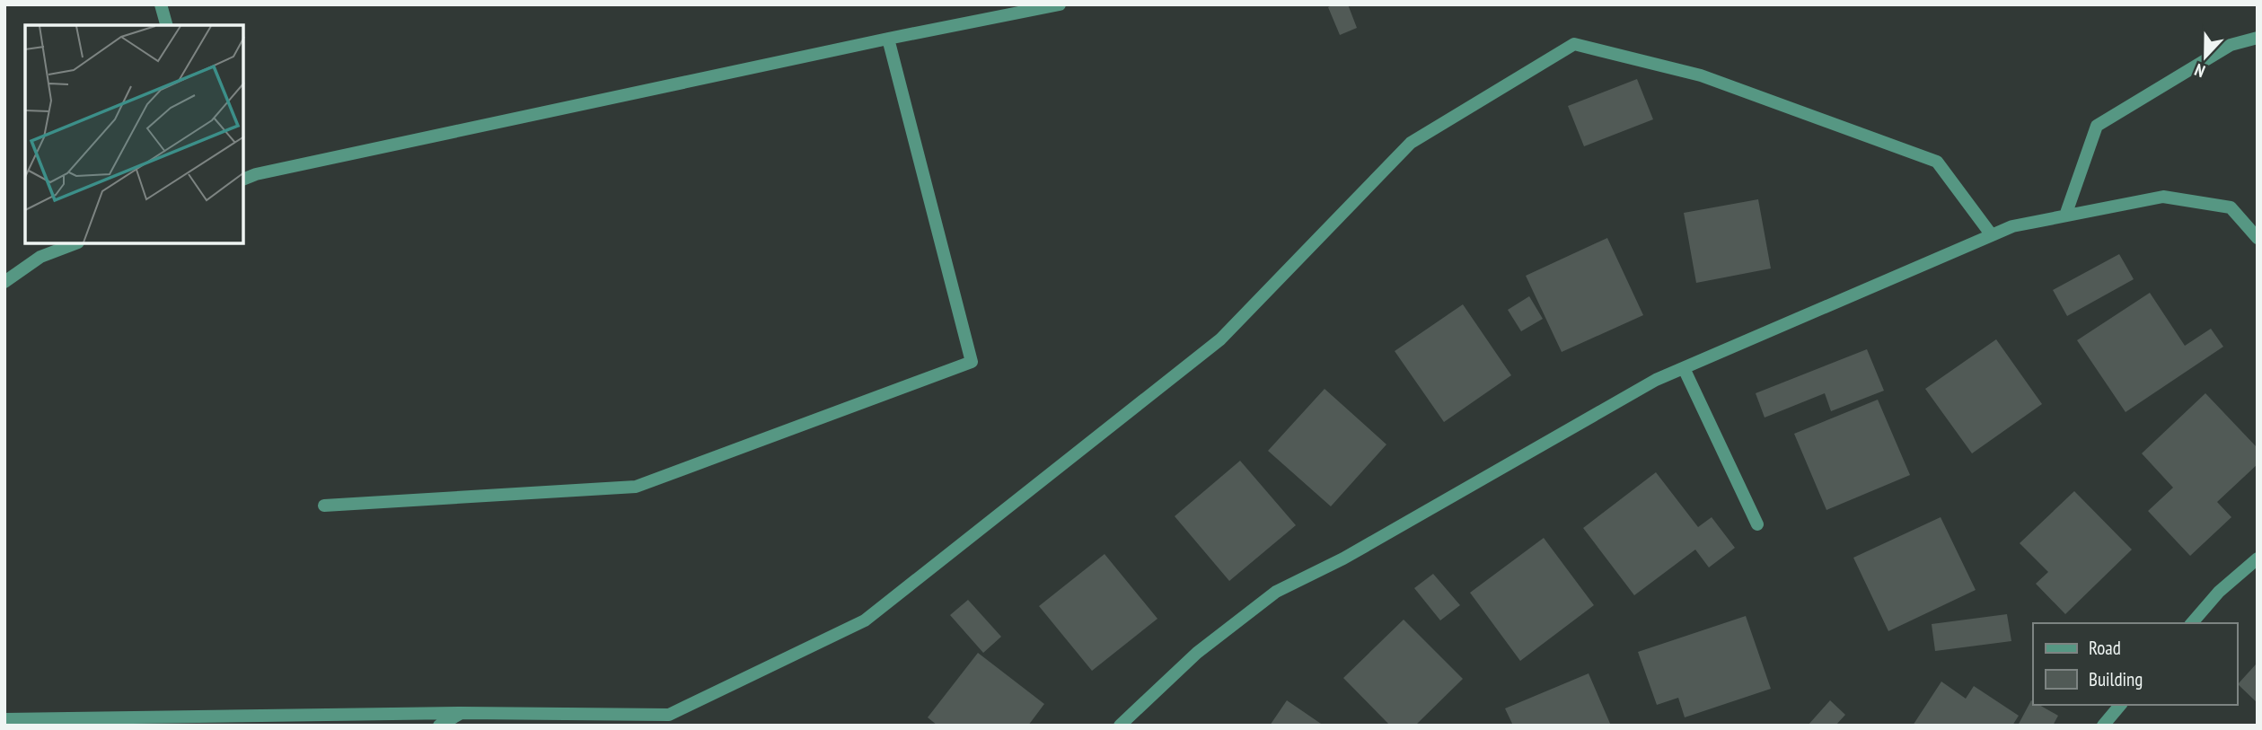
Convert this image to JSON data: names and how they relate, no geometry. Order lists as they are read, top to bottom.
{
  "legend": ["Road", "Building"],
  "north": "bottom"
}
